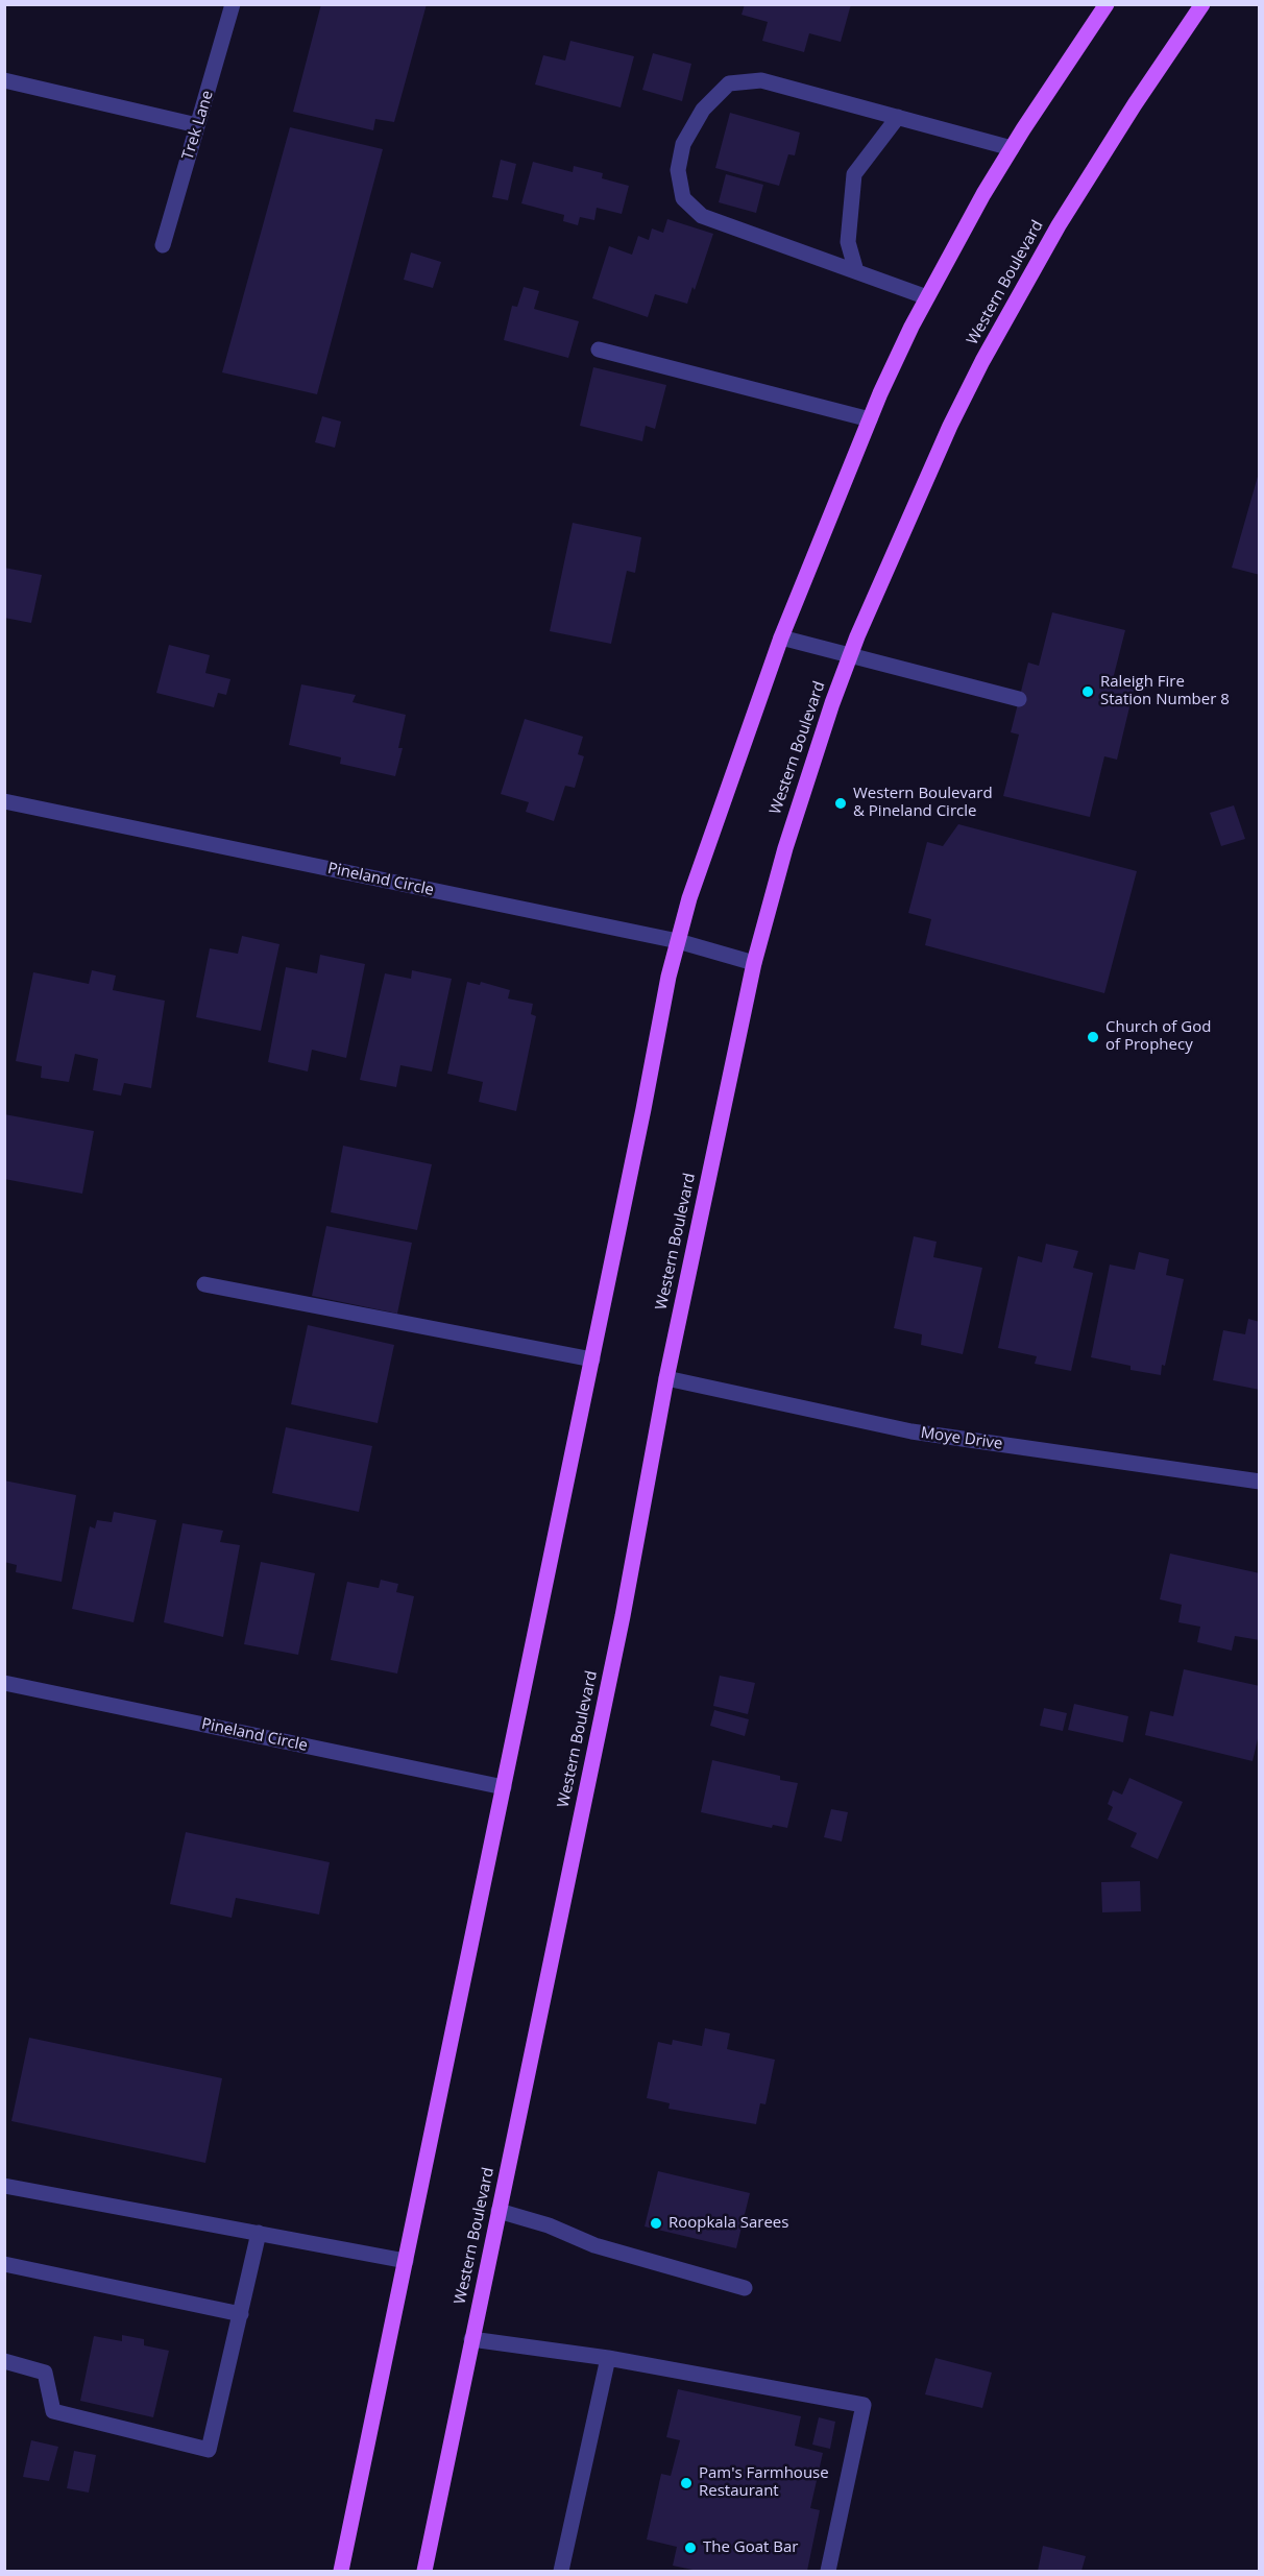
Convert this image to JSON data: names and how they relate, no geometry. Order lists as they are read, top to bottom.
{
  "streets": {
    "main road": ["Western Boulevard"],
    "street": ["Trek Lane", "Pineland Circle", "Moye Drive"]
  },
  "crossings": [
    ["Western Boulevard", "Pineland Circle"],
    ["Western Boulevard", "Moye Drive"]
  ],
  "places": [
    "Raleigh Fire Station Number 8",
    "Western Boulevard & Pineland Circle",
    "Church of God of Prophecy",
    "Roopkala Sarees",
    "Pam's Farmhouse Restaurant",
    "The Goat Bar"
  ]
}
